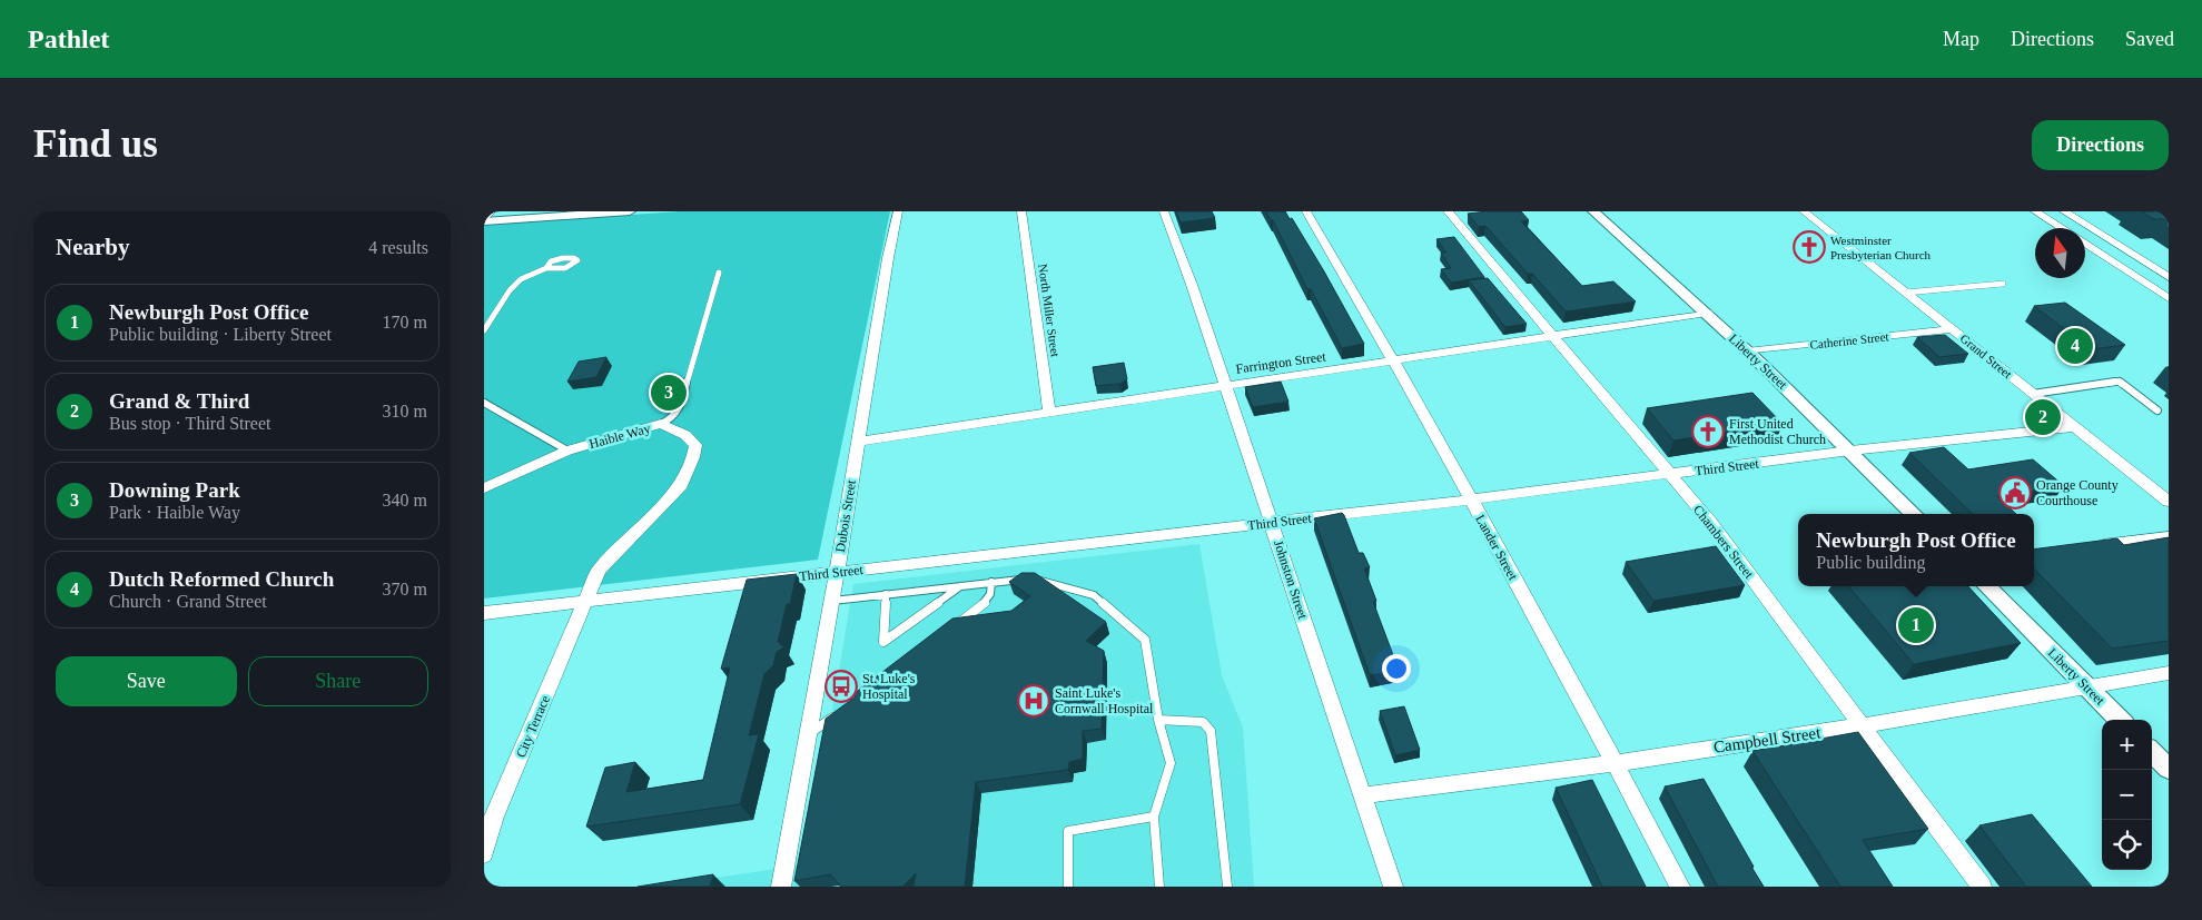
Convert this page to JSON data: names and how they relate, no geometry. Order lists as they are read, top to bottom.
{
  "streets": {
    "street": [
      "North Miller Street",
      "Catherine Street",
      "Grand Street",
      "Liberty Street",
      "Farrington Street",
      "Haible Way",
      "Third Street",
      "Dubois Street",
      "Chambers Street",
      "Lander Street",
      "Johnston Street",
      "City Terrace",
      "Campbell Street"
    ]
  },
  "crossings": [
    ["North Miller Street", "Farrington Street"],
    ["Catherine Street", "Grand Street"],
    ["Catherine Street", "Liberty Street"],
    ["Grand Street", "Third Street"],
    ["Liberty Street", "Farrington Street"],
    ["Liberty Street", "Third Street"],
    ["Liberty Street", "Campbell Street"],
    ["Farrington Street", "Dubois Street"],
    ["Farrington Street", "Chambers Street"],
    ["Farrington Street", "Lander Street"],
    ["Farrington Street", "Johnston Street"],
    ["Haible Way", "Third Street"],
    ["Haible Way", "City Terrace"],
    ["Third Street", "Dubois Street"],
    ["Third Street", "Chambers Street"],
    ["Third Street", "Lander Street"],
    ["Third Street", "Johnston Street"],
    ["Third Street", "City Terrace"],
    ["Chambers Street", "Campbell Street"],
    ["Lander Street", "Campbell Street"],
    ["Johnston Street", "Campbell Street"]
  ],
  "places": {
    "church": ["Westminster Presbyterian Church", "First United Methodist Church"],
    "public building": ["Orange County Courthouse"],
    "bus stop": ["St. Luke's Hospital"],
    "hospital": ["Saint Luke's Cornwall Hospital"]
  },
  "north": "top",
  "page": {
    "header": "Pathlet",
    "nav": ["Map", "Directions", "Saved"],
    "buttons": [
      "Directions",
      ["Save", "Share"]
    ],
    "title": "Find us",
    "heading": ["Nearby", "4 results"],
    "list": [
      {
        "mark": "1",
        "name": "Newburgh Post Office",
        "note": "Public building · Liberty Street",
        "value": "170 m"
      },
      {
        "mark": "2",
        "name": "Grand & Third",
        "note": "Bus stop · Third Street",
        "value": "310 m"
      },
      {
        "mark": "3",
        "name": "Downing Park",
        "note": "Park · Haible Way",
        "value": "340 m"
      },
      {
        "mark": "4",
        "name": "Dutch Reformed Church",
        "note": "Church · Grand Street",
        "value": "370 m"
      }
    ],
    "pins": [
      "4",
      "3",
      "2",
      "1"
    ],
    "popup": ["Newburgh Post Office", "Public building"],
    "map_buttons": ["+", "−"]
  }
}
